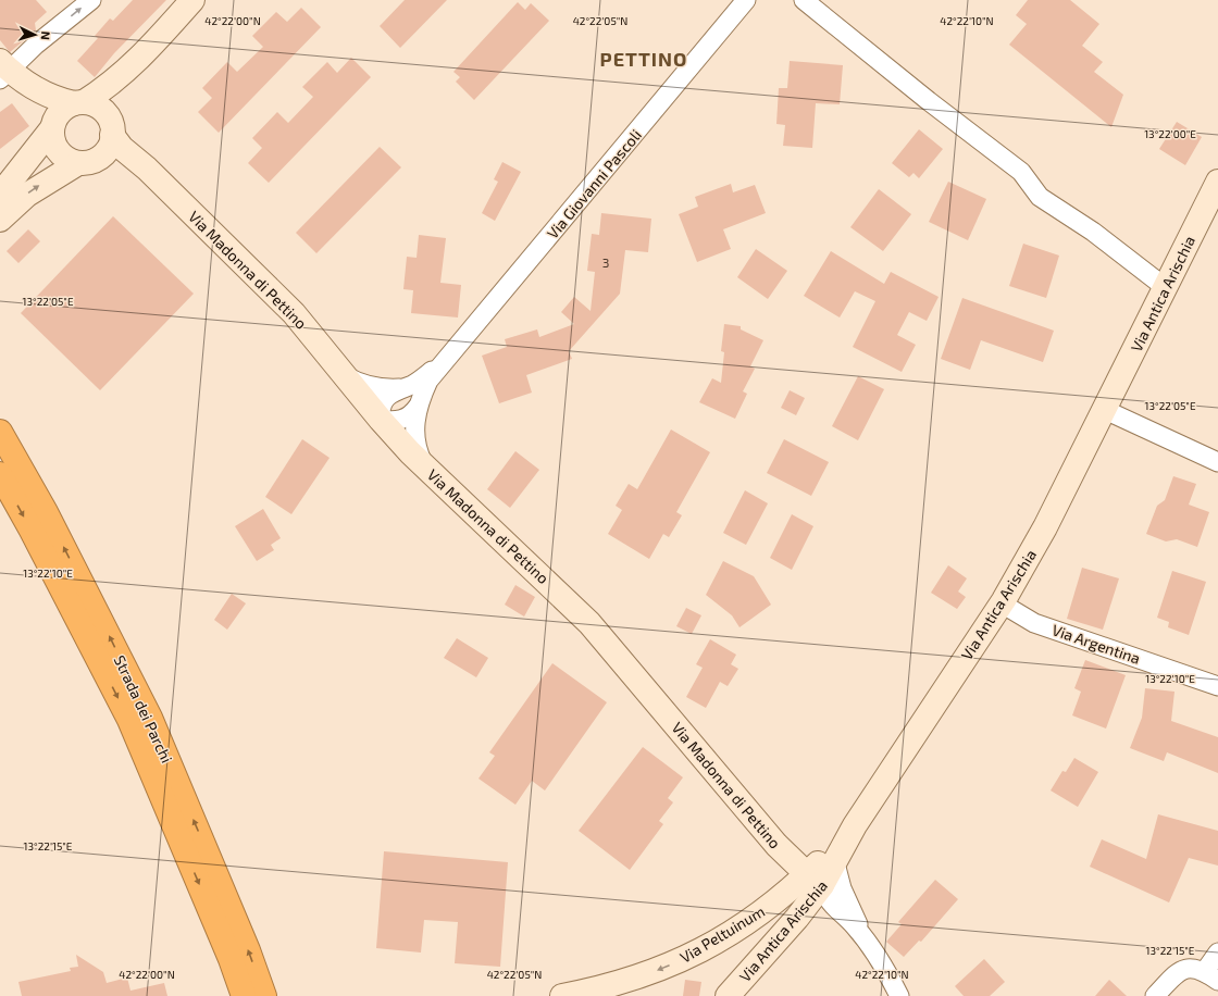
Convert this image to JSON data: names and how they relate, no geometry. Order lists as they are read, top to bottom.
{
  "streets": {
    "highway": ["Strada dei Parchi"],
    "street": [
      "Via Giovanni Pascoli",
      "Via Madonna di Pettino",
      "Via Antica Arischia",
      "Via Argentina",
      "Via Peltuinum"
    ]
  },
  "crossings": [
    ["Via Giovanni Pascoli", "Via Madonna di Pettino"],
    ["Via Madonna di Pettino", "Via Antica Arischia"],
    ["Via Madonna di Pettino", "Via Peltuinum"],
    ["Via Antica Arischia", "Via Argentina"],
    ["Via Antica Arischia", "Via Peltuinum"]
  ],
  "one_way": ["Via Peltuinum"],
  "districts": ["PETTINO"],
  "house_numbers": ["3"],
  "north": "right",
  "coordinates": [
    "42°22'00\"N",
    "42°22'05\"N",
    "42°22'10\"N",
    "13°22'00\"E",
    "13°22'05\"E",
    "13°22'10\"E",
    "13°22'15\"E"
  ]
}
